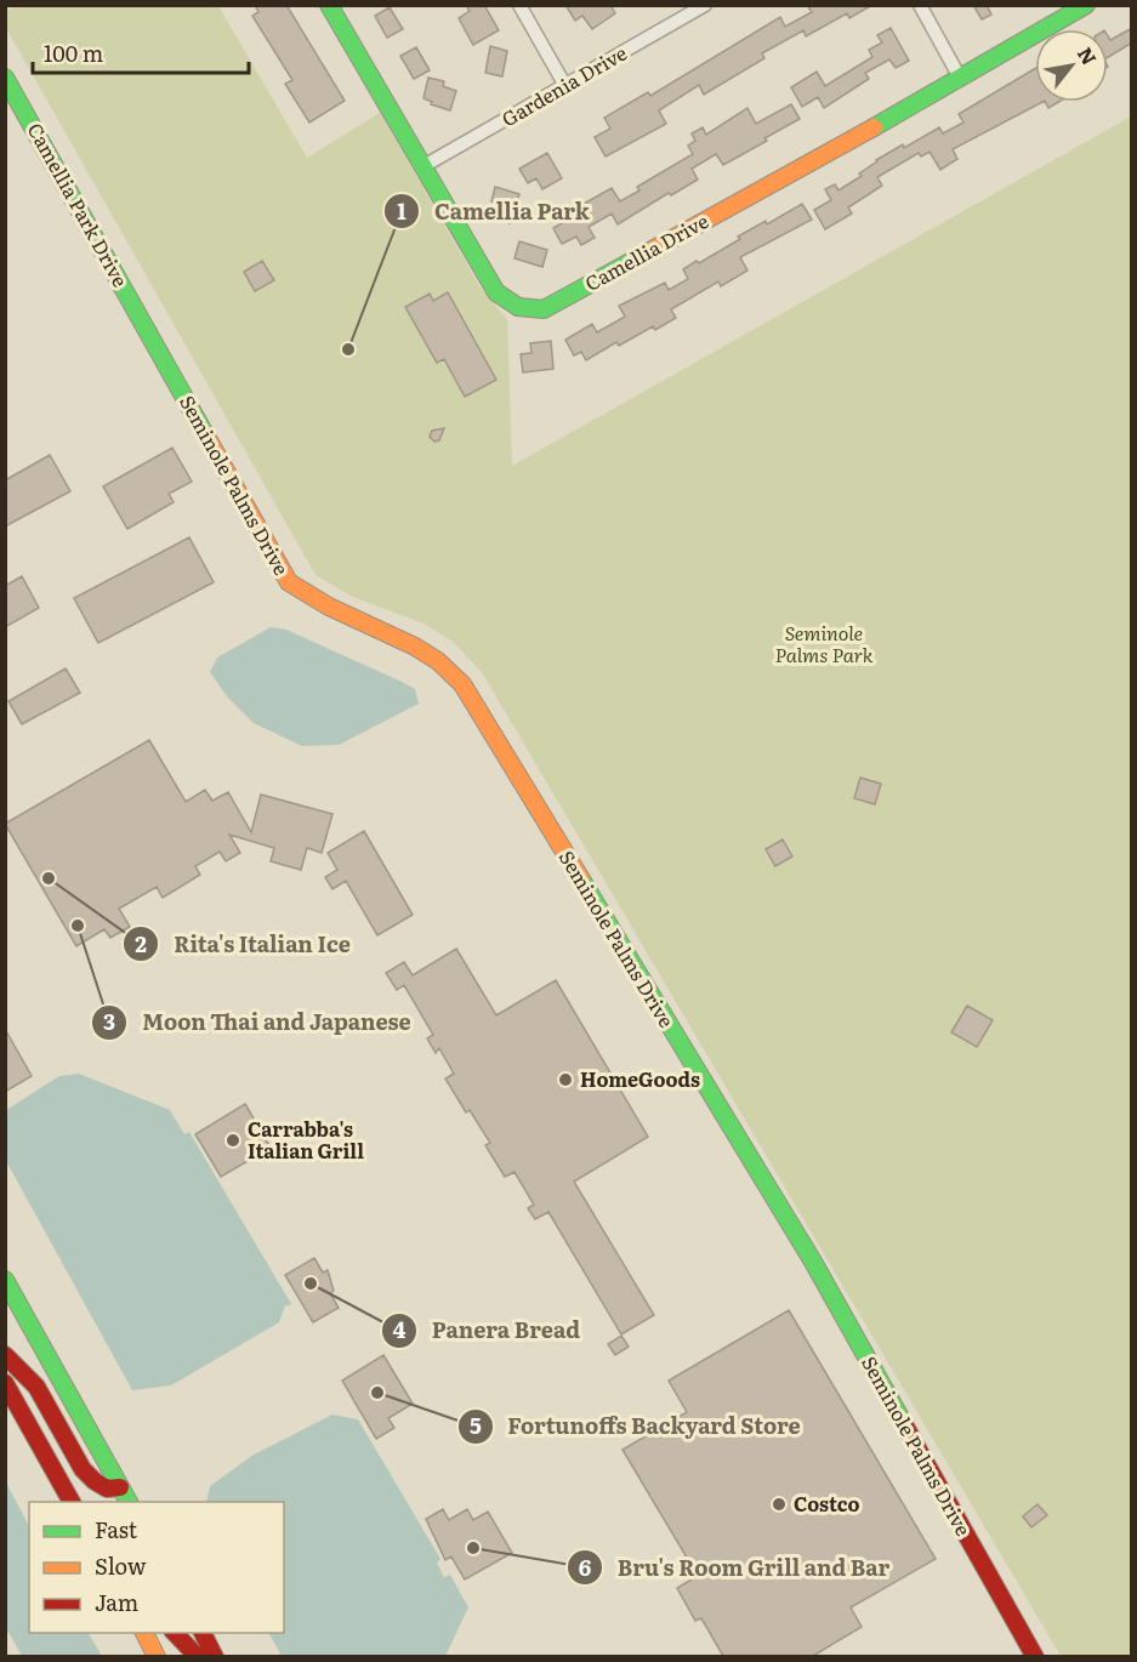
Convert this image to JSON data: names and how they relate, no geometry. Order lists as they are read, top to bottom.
{
  "streets": {
    "main road": ["Camellia Park Drive", "Camellia Drive", "Seminole Palms Drive"],
    "street": ["Gardenia Drive"]
  },
  "crossings": [
    ["Gardenia Drive", "Camellia Drive"],
    ["Camellia Park Drive", "Seminole Palms Drive"]
  ],
  "parks": ["Seminole Palms Park"],
  "places": [
    "Camellia Park",
    "Rita's Italian Ice",
    "Moon Thai and Japanese",
    "HomeGoods",
    "Carrabba's Italian Grill",
    "Panera Bread",
    "Fortunoffs Backyard Store",
    "Costco",
    "Bru's Room Grill and Bar"
  ],
  "legend": ["Fast", "Slow", "Jam"],
  "scale_bar": "100 m",
  "north": "top right"
}
